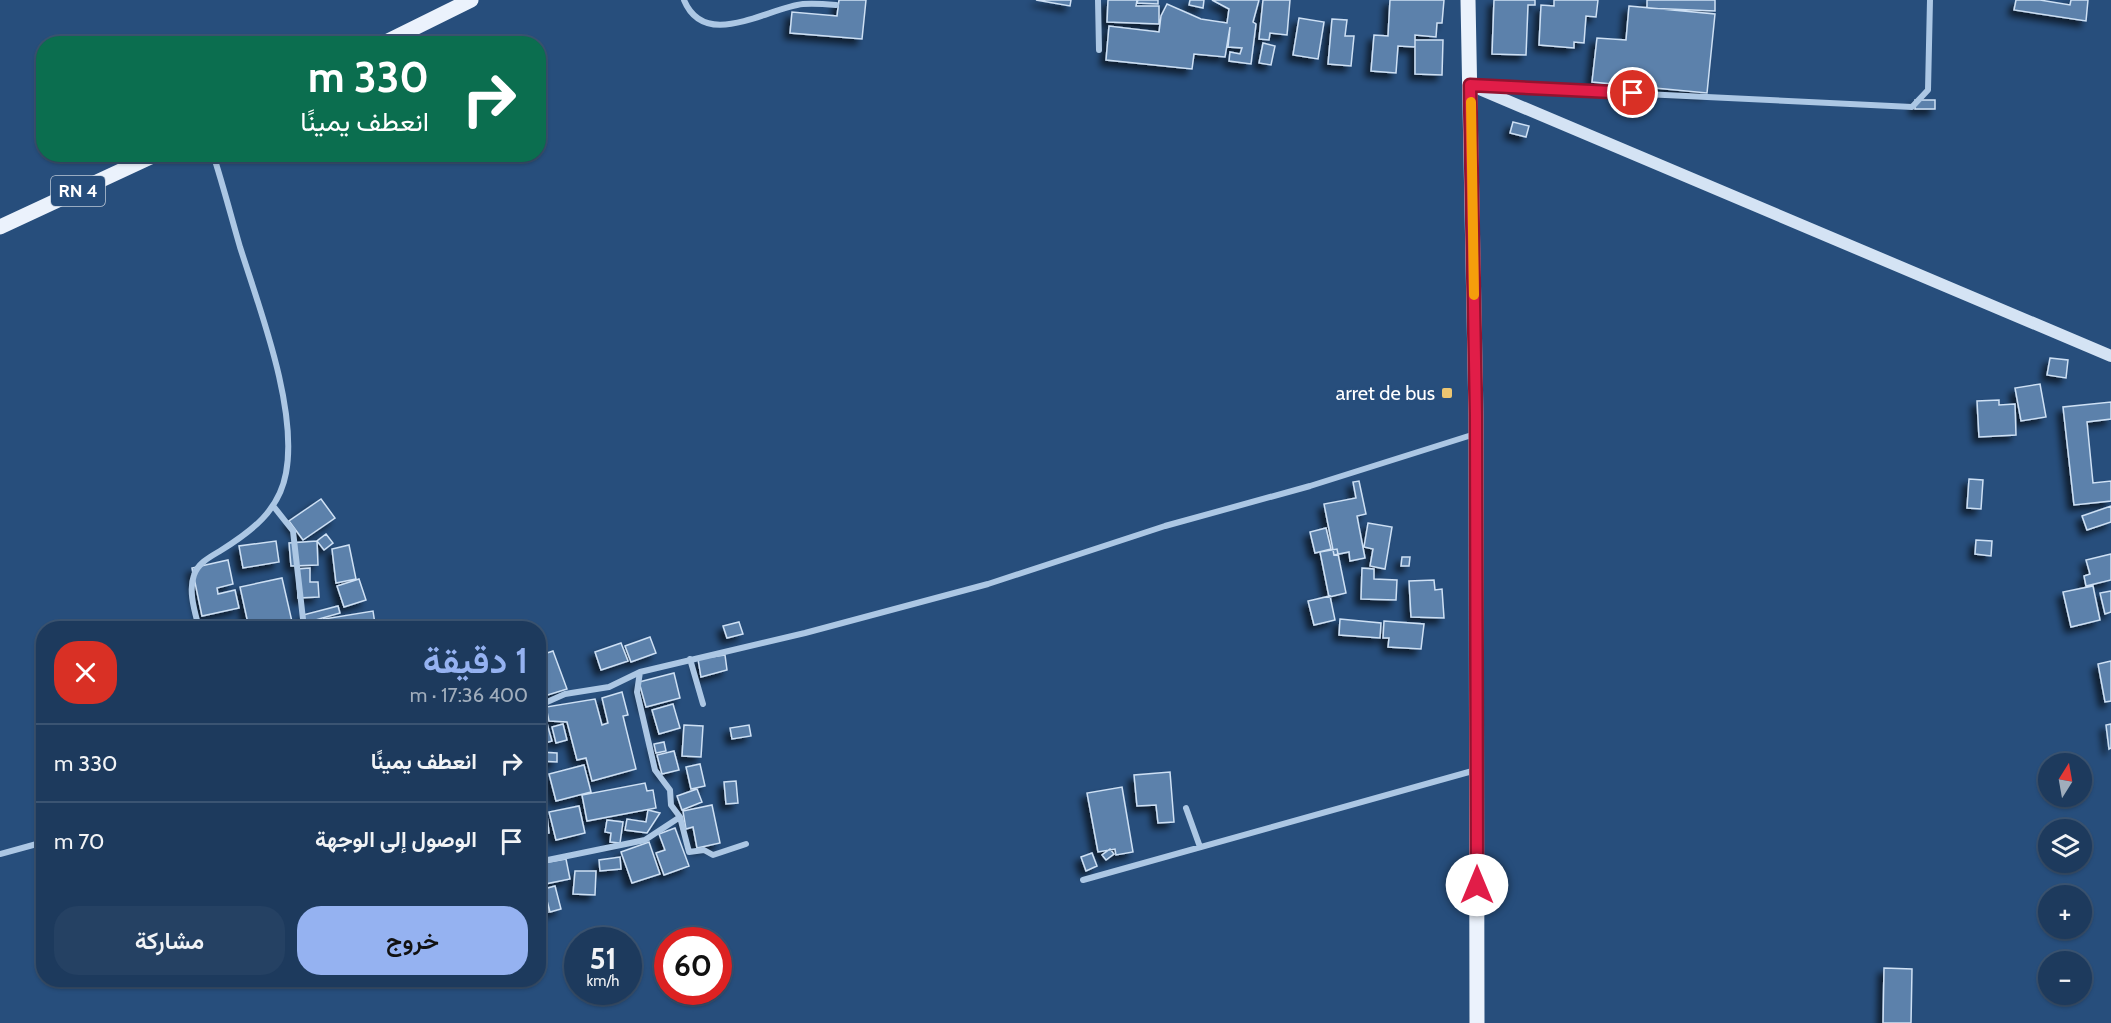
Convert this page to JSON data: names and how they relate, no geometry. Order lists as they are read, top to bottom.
{
  "streets": {
    "main road": ["RN 4"]
  },
  "places": {
    "transit": ["arret de bus"]
  },
  "north": "top",
  "page": {
    "turn": ["330 m", "انعطف يمينًا"],
    "heading": ["1 دقيقة", "400 m · 17:36"],
    "list": [
      {
        "name": "انعطف يمينًا",
        "value": "330 m"
      },
      {
        "name": "الوصول إلى الوجهة",
        "value": "70 m"
      }
    ],
    "map_buttons": ["+", "−"],
    "buttons": ["خروج", "مشاركة"],
    "speed": "51 km/h",
    "limit": "60"
  }
}
